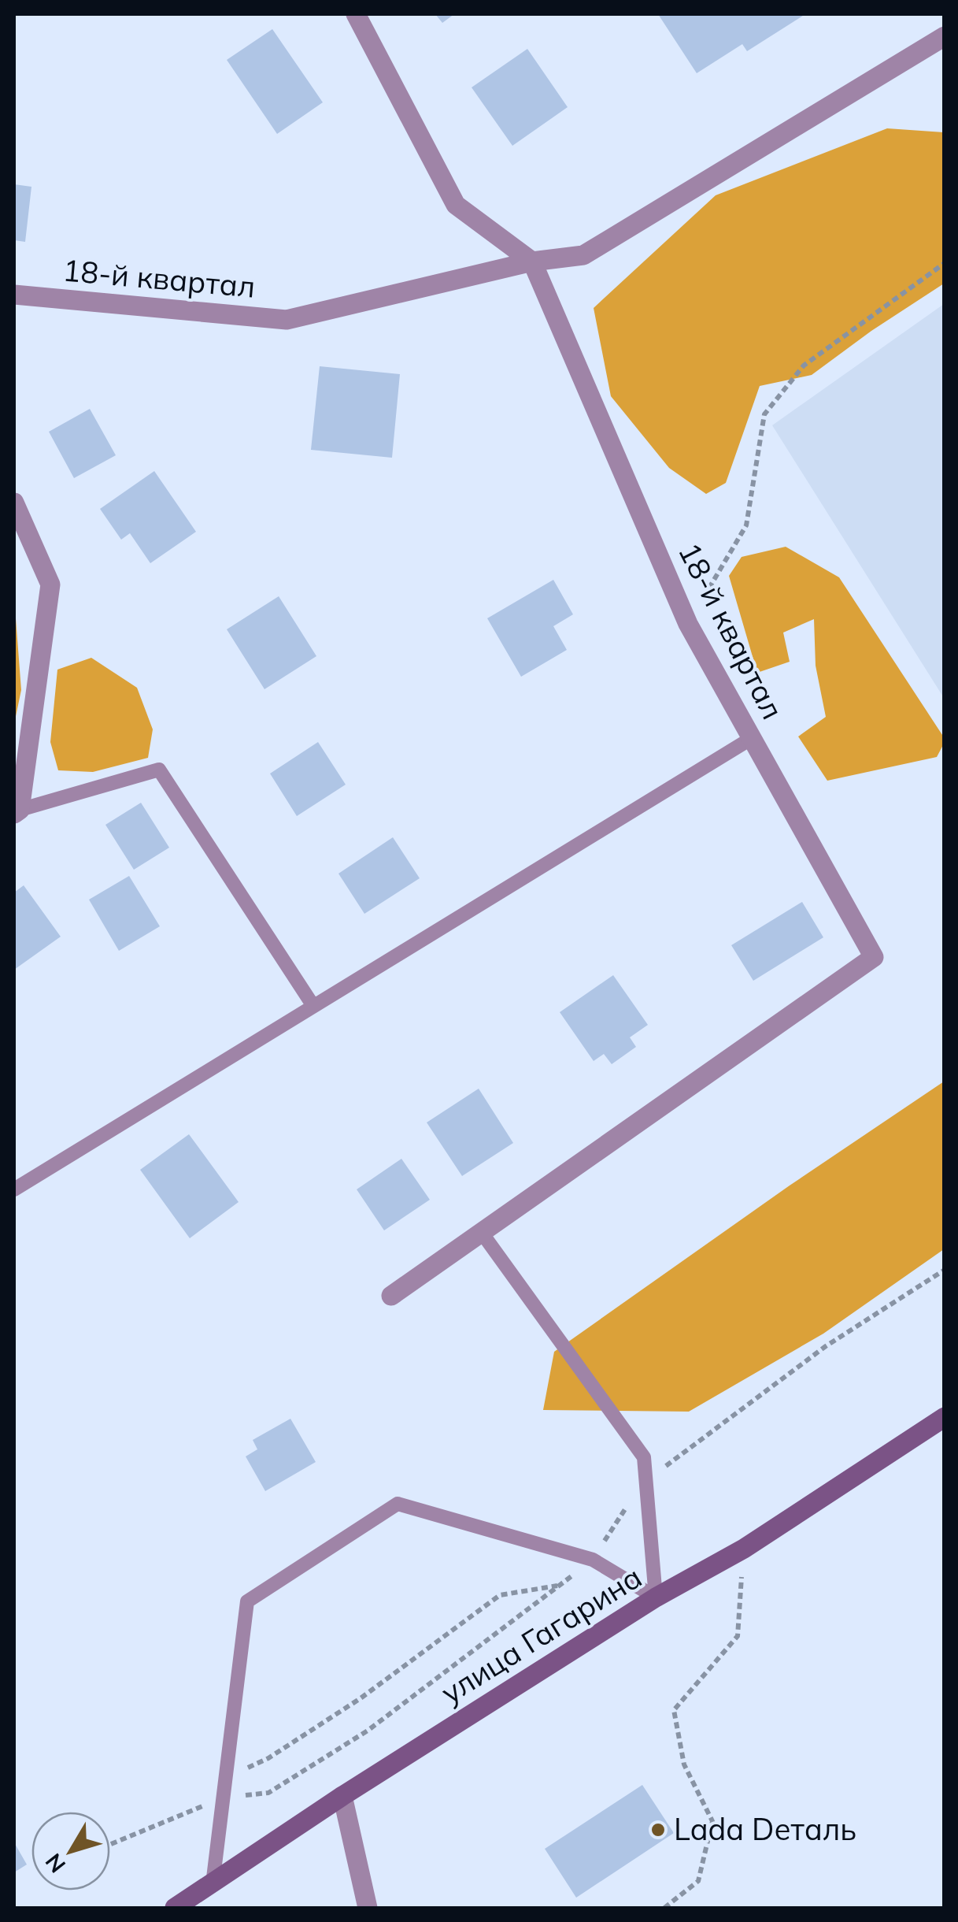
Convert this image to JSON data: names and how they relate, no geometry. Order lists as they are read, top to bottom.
{
  "streets": {
    "main road": ["улица Гагарина"],
    "street": ["18-й квартал"]
  },
  "places": ["Lada Dеталь"],
  "north": "bottom left"
}
